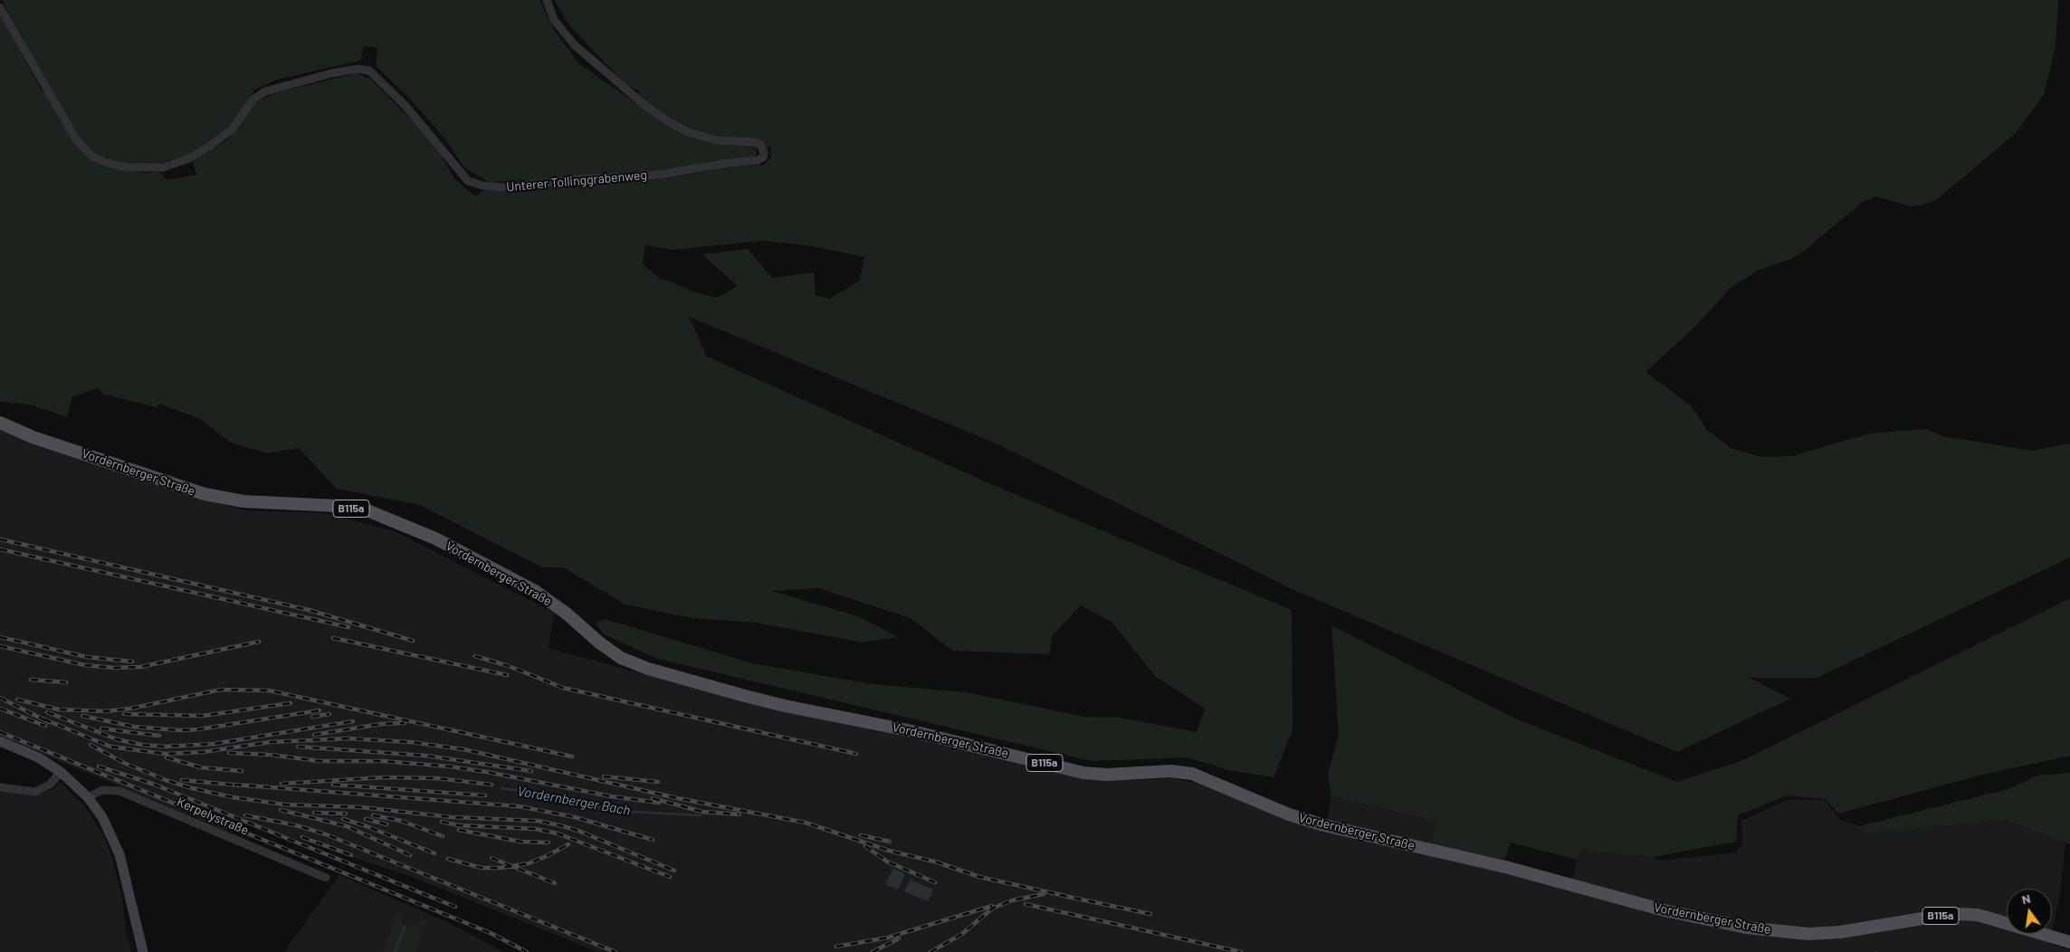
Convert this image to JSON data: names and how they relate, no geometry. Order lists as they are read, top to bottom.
{
  "streets": {
    "main road": ["Vordernberger Straße", "B115a"],
    "street": ["Unterer Tollinggrabenweg", "Kerpelystraße"]
  },
  "water": ["Vordernberger Bach"],
  "north": "top"
}
